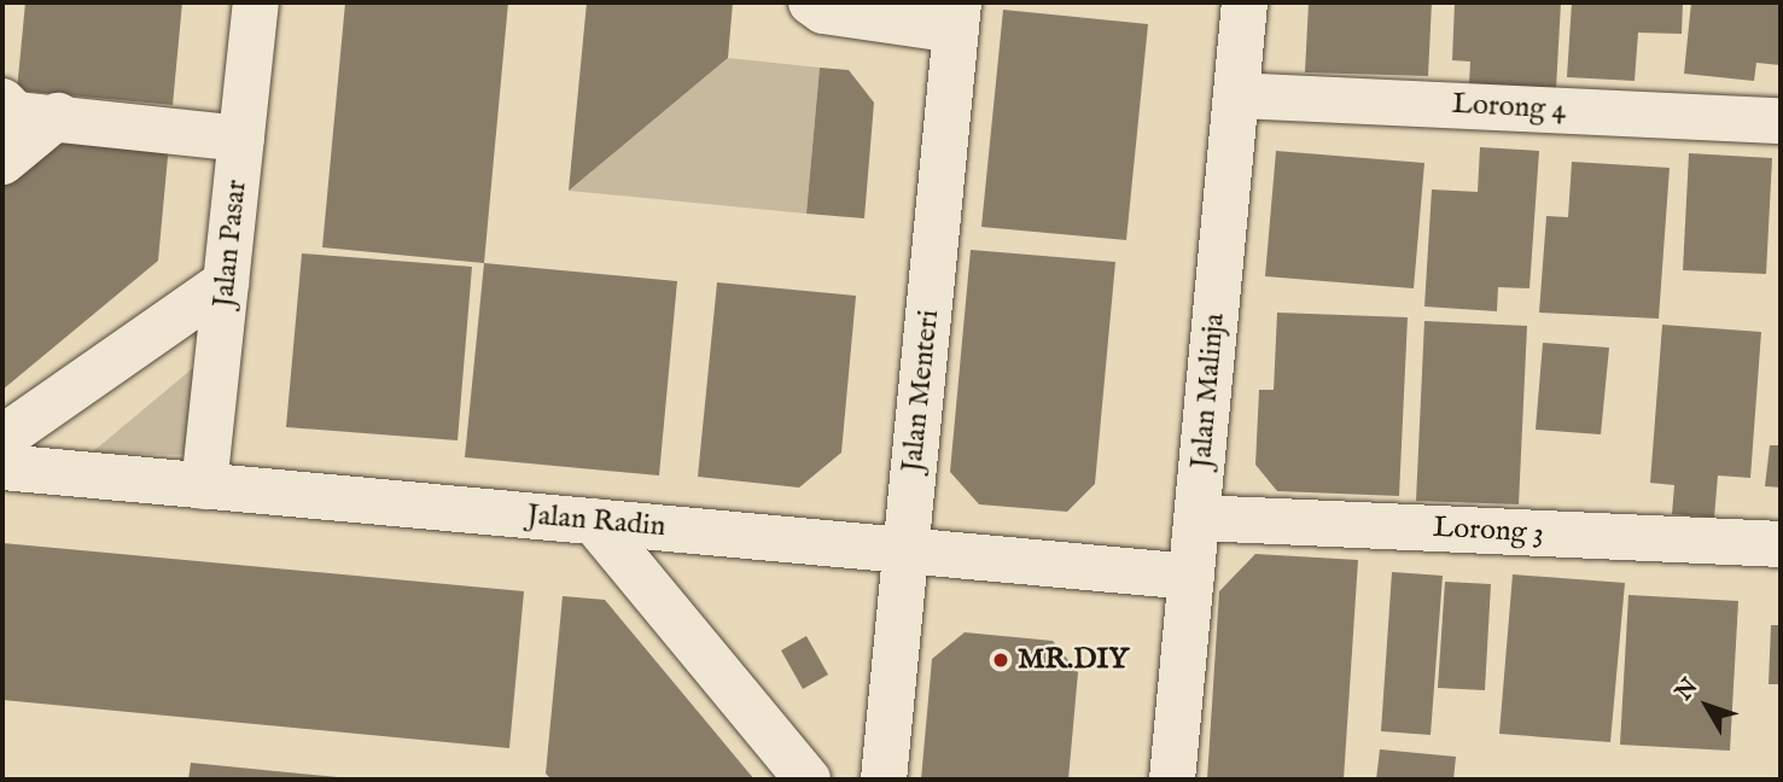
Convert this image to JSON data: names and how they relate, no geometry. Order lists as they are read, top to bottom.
{
  "streets": {
    "street": [
      "Lorong 4",
      "Jalan Pasar",
      "Jalan Menteri",
      "Jalan Malinja",
      "Jalan Radin",
      "Lorong 3"
    ]
  },
  "crossings": [
    ["Lorong 4", "Jalan Malinja"],
    ["Jalan Pasar", "Jalan Radin"],
    ["Jalan Menteri", "Jalan Radin"],
    ["Jalan Malinja", "Jalan Radin"],
    ["Jalan Malinja", "Lorong 3"]
  ],
  "places": ["MR.DIY"],
  "north": "top left"
}
